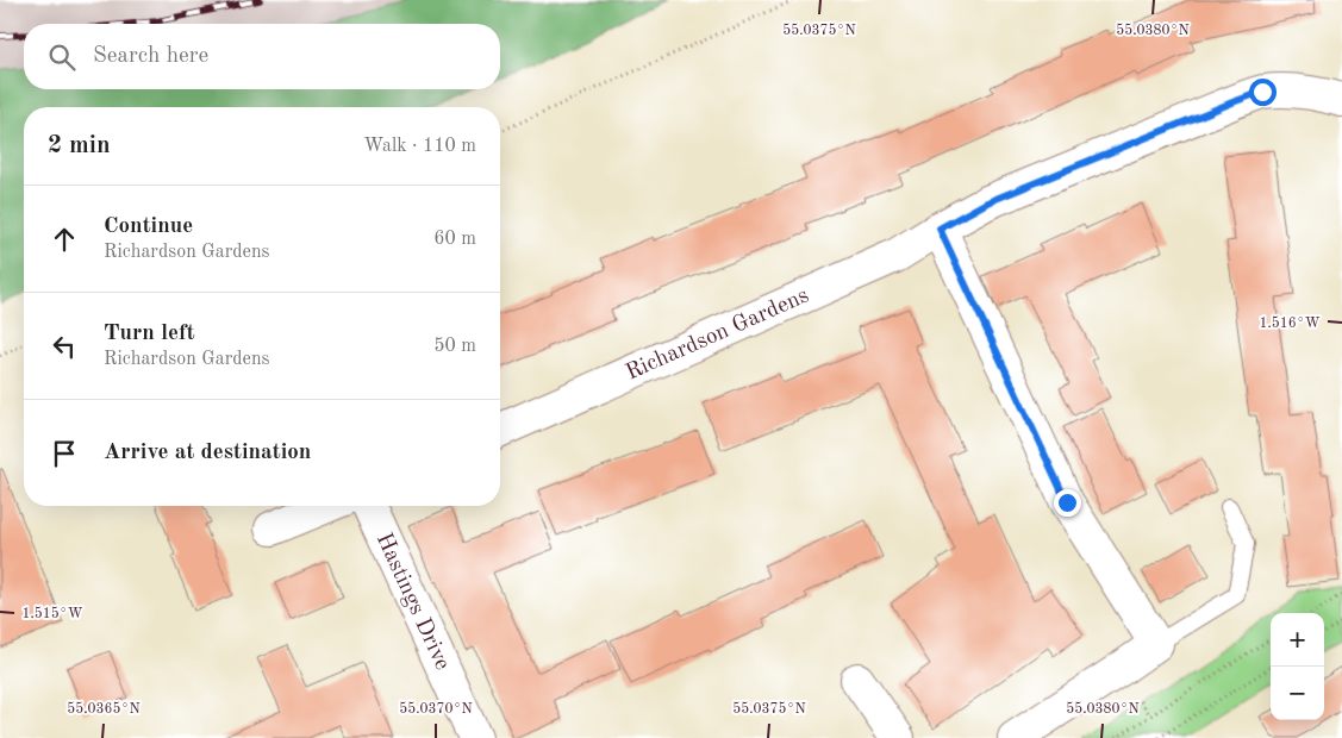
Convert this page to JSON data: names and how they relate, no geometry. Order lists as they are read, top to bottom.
{
  "streets": {
    "street": ["Richardson Gardens", "Hastings Drive"]
  },
  "page": {
    "search": "Search here",
    "heading": ["2 min", "Walk · 110 m"],
    "list": [
      ["Continue", "Richardson Gardens", "60 m"],
      ["Turn left", "Richardson Gardens", "50 m"],
      "Arrive at destination"
    ],
    "map_buttons": ["+", "−"]
  },
  "coordinates": [
    "55.0375°N",
    "55.0380°N",
    "1.516°W",
    "1.515°W",
    "55.0365°N",
    "55.0370°N"
  ]
}
